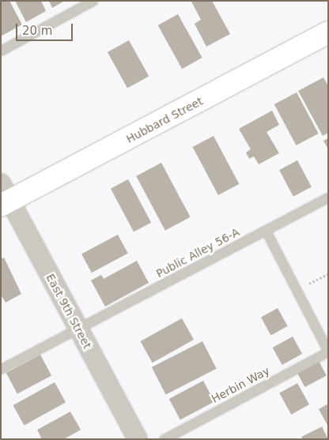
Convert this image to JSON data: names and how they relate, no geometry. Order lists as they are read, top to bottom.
{
  "streets": {
    "main road": ["Hubbard Street"],
    "street": ["East 9th Street"],
    "lane": ["Public Alley 56-A", "Herbin Way"]
  },
  "crossings": [
    ["Hubbard Street", "East 9th Street"],
    ["Public Alley 56-A", "East 9th Street"]
  ],
  "scale_bar": "20 m"
}
